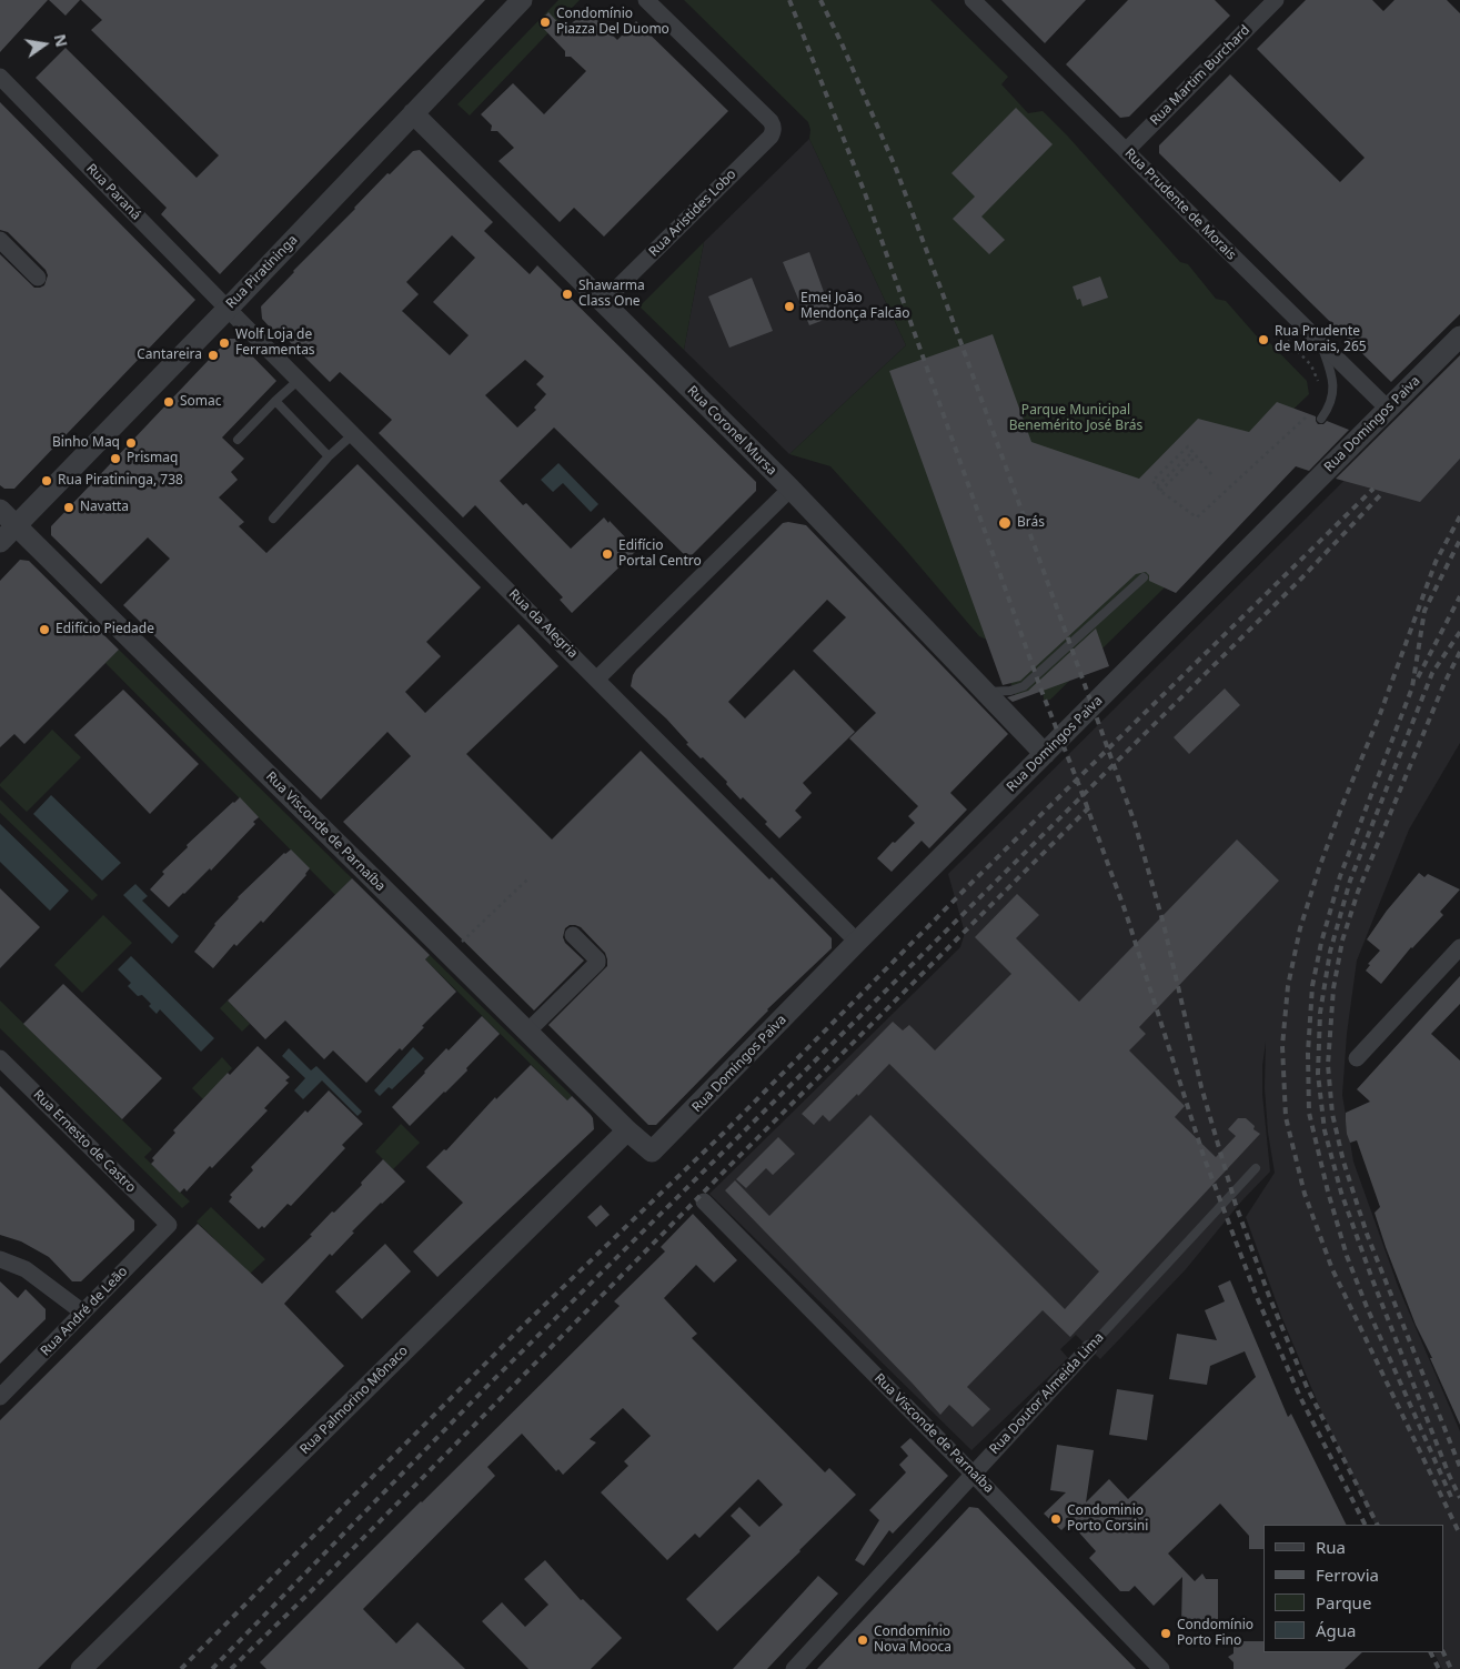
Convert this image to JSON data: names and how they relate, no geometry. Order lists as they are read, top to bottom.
{
  "streets": {
    "street": [
      "Rua Martim Burchard",
      "Rua Paraná",
      "Rua Prudente de Morais",
      "Rua Aristides Lobo",
      "Rua Piratininga",
      "Rua Domingos Paiva",
      "Rua Coronel Mursa",
      "Rua da Alegria",
      "Rua Visconde de Parnaíba",
      "Rua Ernesto de Castro",
      "Rua André de Leão",
      "Rua Doutor Almeida Lima",
      "Rua Palmorino Mônaco"
    ]
  },
  "crossings": [
    ["Rua Martim Burchard", "Rua Prudente de Morais"],
    ["Rua Paraná", "Rua Piratininga"],
    ["Rua Paraná", "Rua da Alegria"],
    ["Rua Prudente de Morais", "Rua Domingos Paiva"],
    ["Rua Aristides Lobo", "Rua Coronel Mursa"],
    ["Rua Piratininga", "Rua Coronel Mursa"],
    ["Rua Piratininga", "Rua da Alegria"],
    ["Rua Piratininga", "Rua Visconde de Parnaíba"],
    ["Rua Domingos Paiva", "Rua Coronel Mursa"],
    ["Rua Domingos Paiva", "Rua da Alegria"],
    ["Rua Domingos Paiva", "Rua Visconde de Parnaíba"],
    ["Rua Visconde de Parnaíba", "Rua Doutor Almeida Lima"],
    ["Rua Visconde de Parnaíba", "Rua Palmorino Mônaco"],
    ["Rua Ernesto de Castro", "Rua André de Leão"]
  ],
  "parks": ["Parque Municipal Benemérito José Brás"],
  "places": [
    "Condomínio Piazza Del Duomo",
    "Shawarma Class One",
    "Emei João Mendonça Falcão",
    "Rua Prudente de Morais, 265",
    "Wolf Loja de Ferramentas",
    "Cantareira",
    "Somac",
    "Binho Maq",
    "Prismaq",
    "Rua Piratininga, 738",
    "Navatta",
    "Brás",
    "Edifício Portal Centro",
    "Edifício Piedade",
    "Condominio Porto Corsini",
    "Condomínio Porto Fino",
    "Condomínio Nova Mooca"
  ],
  "legend": [
    "Rua",
    "Ferrovia",
    "Parque",
    "Água"
  ],
  "north": "right"
}
